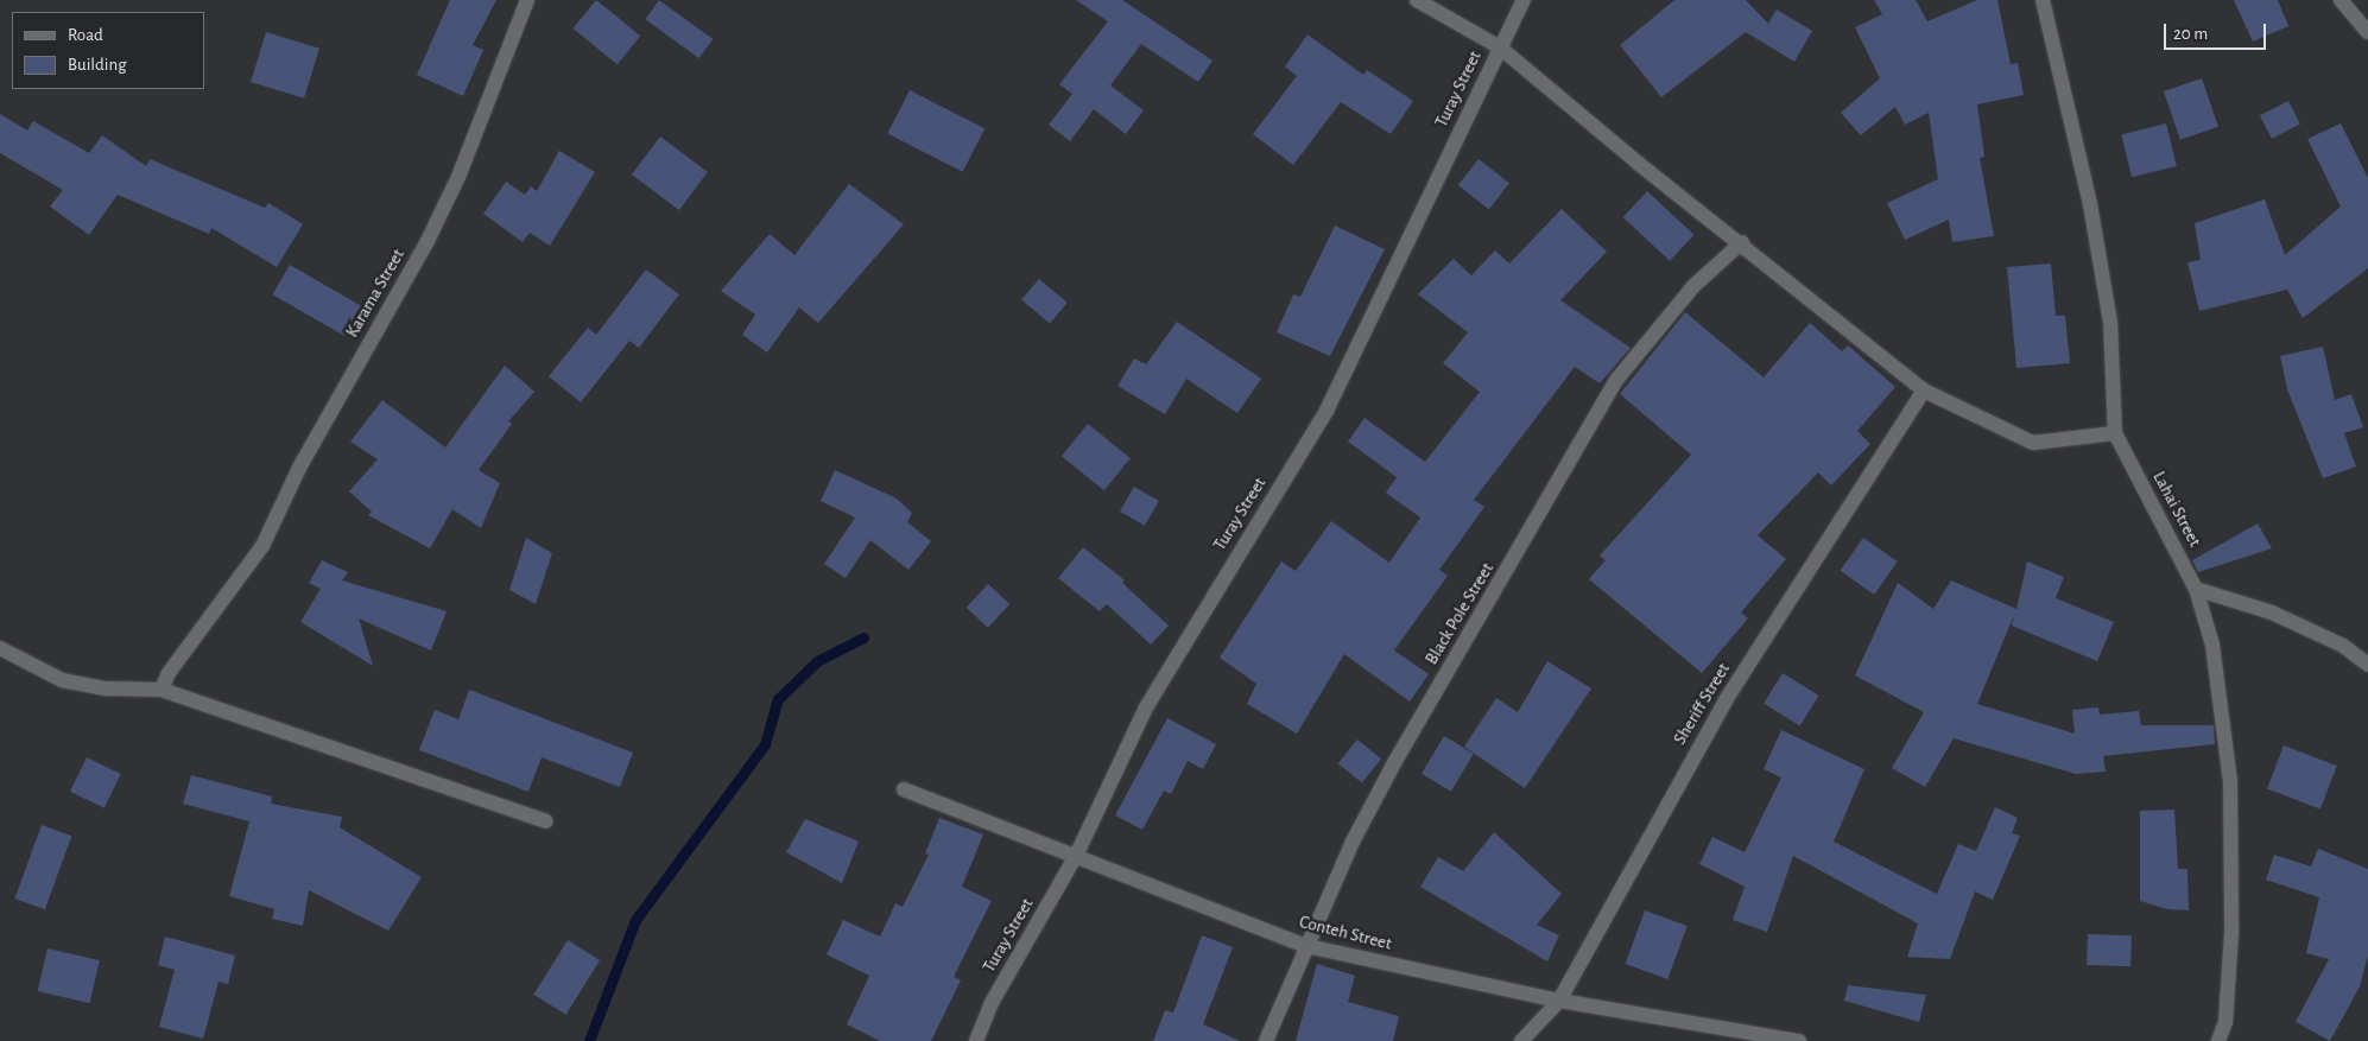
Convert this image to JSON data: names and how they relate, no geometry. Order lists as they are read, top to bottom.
{
  "streets": {
    "street": [
      "Turay Street",
      "Karama Street",
      "Lahai Street",
      "Black Pole Street",
      "Sheriff Street",
      "Conteh Street"
    ]
  },
  "crossings": [
    ["Turay Street", "Conteh Street"],
    ["Black Pole Street", "Conteh Street"],
    ["Sheriff Street", "Conteh Street"]
  ],
  "legend": ["Road", "Building"],
  "scale_bar": "20 m"
}
